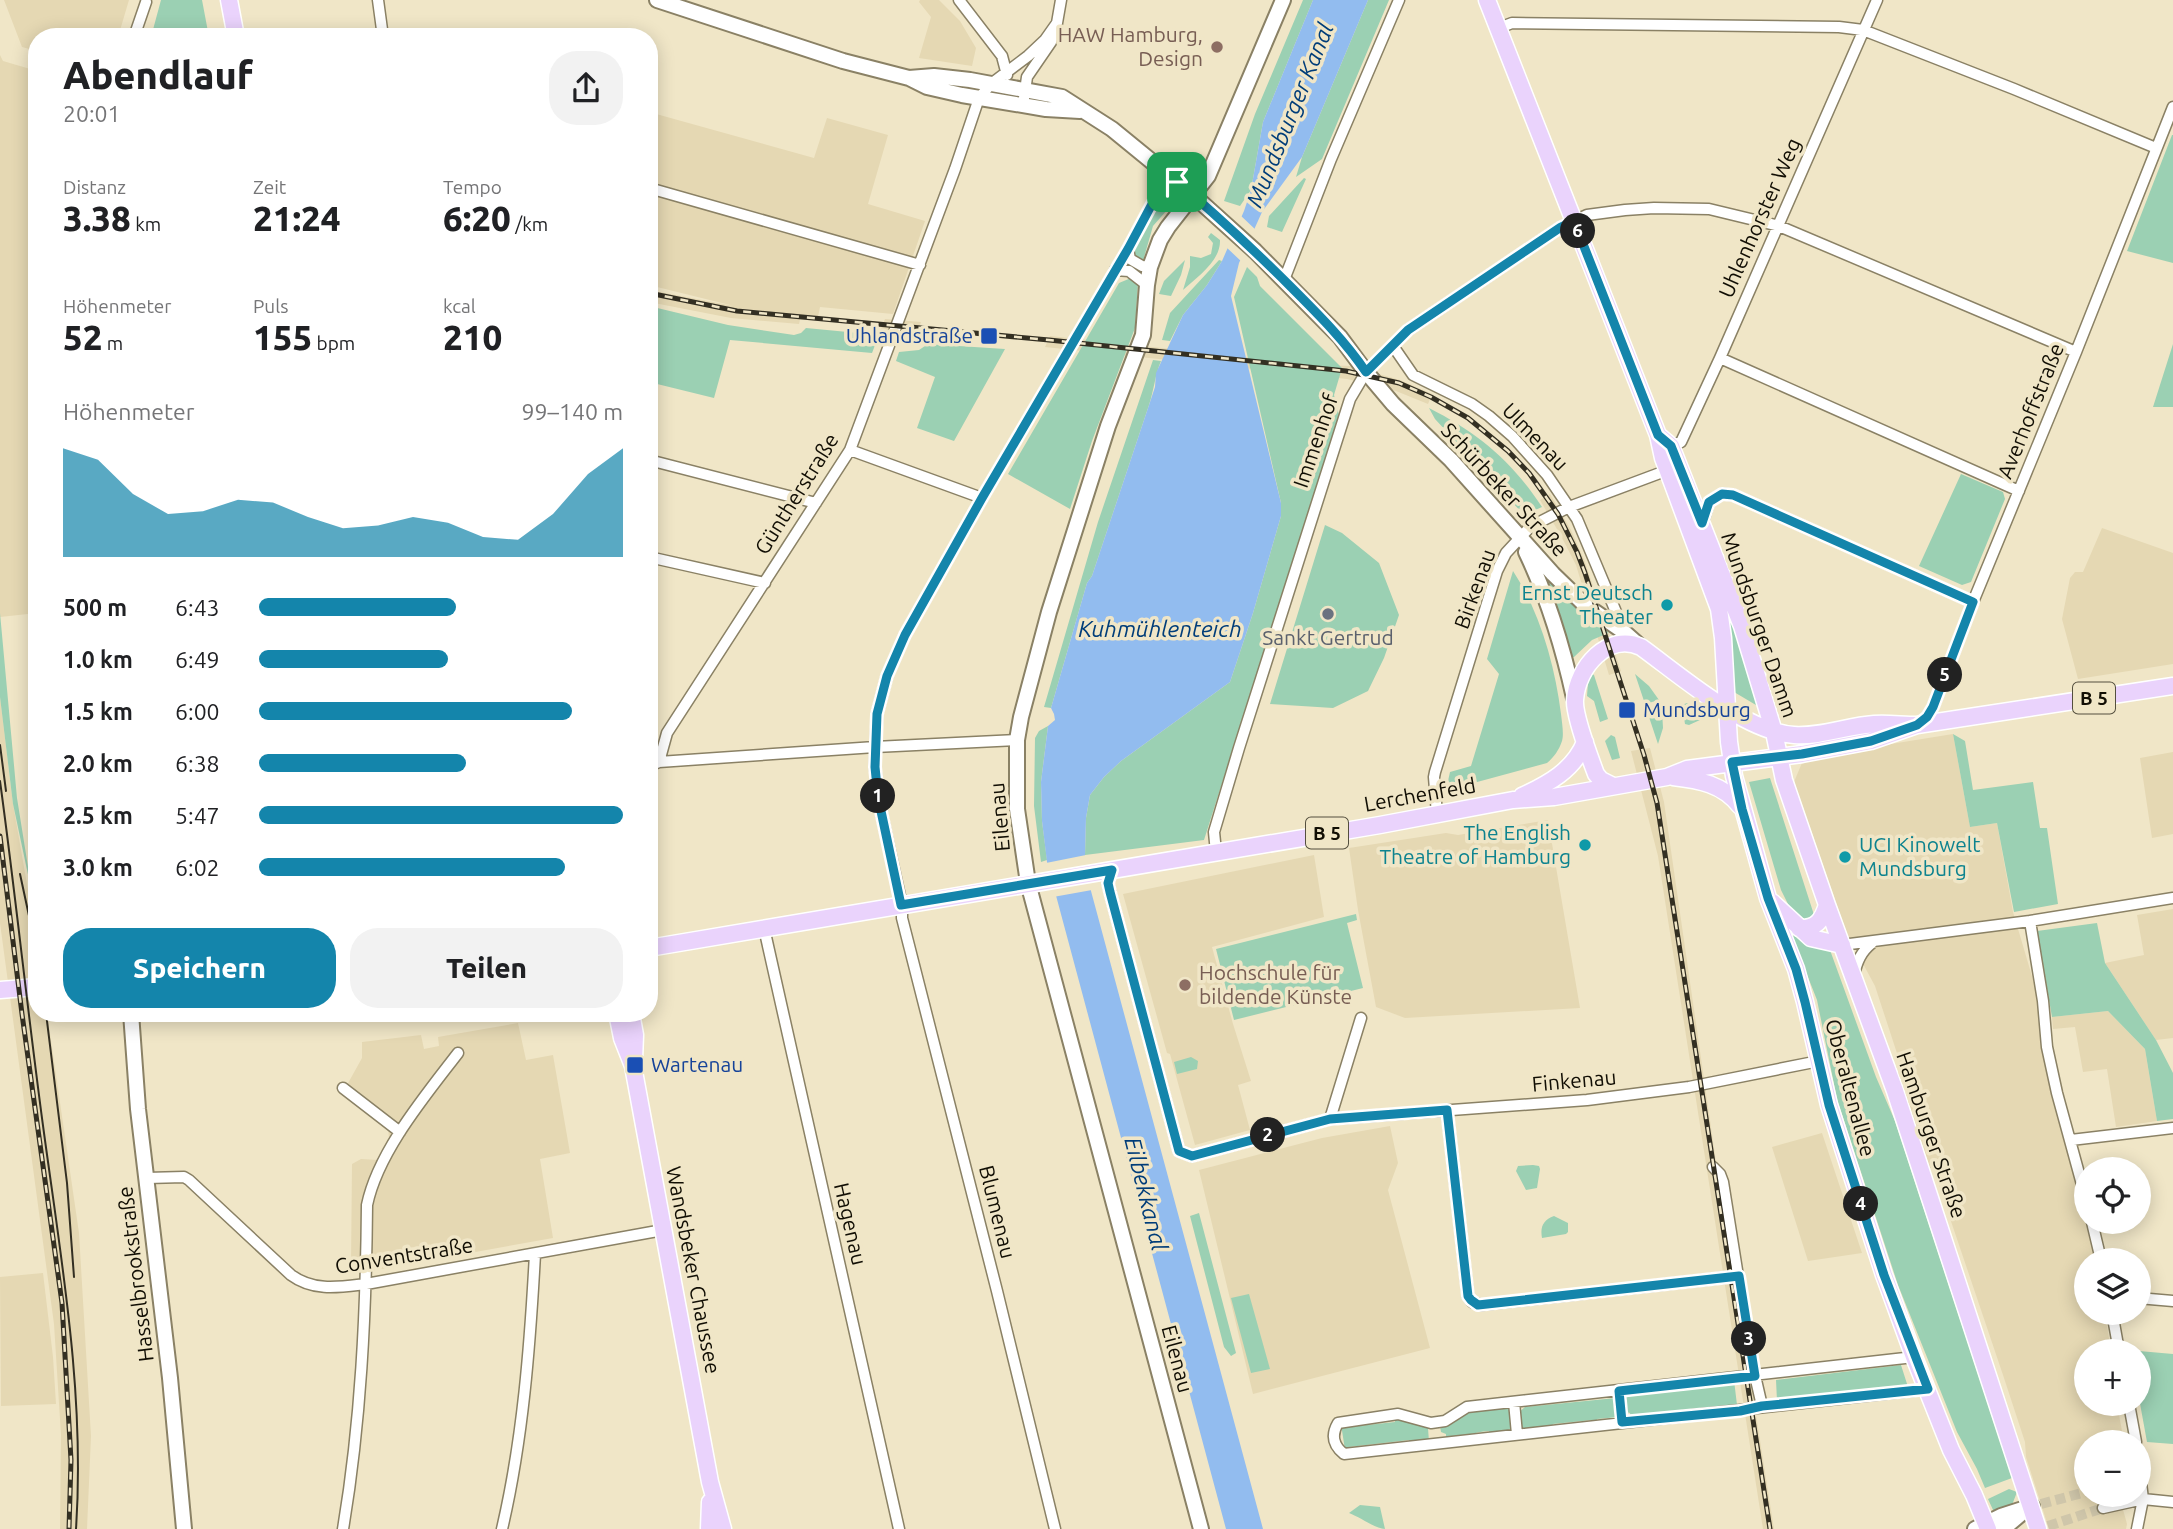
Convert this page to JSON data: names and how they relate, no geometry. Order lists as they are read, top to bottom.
{
  "streets": {
    "main road": [
      "Schürbeker Straße",
      "Mundsburger Damm",
      "B 5",
      "Lerchenfeld",
      "Oberaltenallee",
      "Hamburger Straße",
      "Wandsbeker Chaussee"
    ],
    "street": [
      "Uhlenhorster Weg",
      "Averhoffstraße",
      "Ulmenau",
      "Immenhof",
      "Güntherstraße",
      "Birkenau",
      "Eilenau",
      "Finkenau",
      "Blumenau",
      "Hagenau",
      "Conventstraße",
      "Hasselbrookstraße"
    ]
  },
  "crossings": [
    ["Uhlenhorster Weg", "Immenhof"],
    ["Uhlenhorster Weg", "Mundsburger Damm"],
    ["Averhoffstraße", "Immenhof"],
    ["Averhoffstraße", "B 5"],
    ["Ulmenau", "Immenhof"],
    ["Ulmenau", "Schürbeker Straße"],
    ["Ulmenau", "Birkenau"],
    ["Immenhof", "Schürbeker Straße"],
    ["Immenhof", "Mundsburger Damm"],
    ["Immenhof", "Lerchenfeld"],
    ["Schürbeker Straße", "Birkenau"],
    ["Schürbeker Straße", "Mundsburger Damm"],
    ["Schürbeker Straße", "B 5"],
    ["Schürbeker Straße", "Lerchenfeld"],
    ["Schürbeker Straße", "Eilenau"],
    ["Birkenau", "Mundsburger Damm"],
    ["Birkenau", "Lerchenfeld"],
    ["Mundsburger Damm", "B 5"],
    ["Mundsburger Damm", "Lerchenfeld"],
    ["Mundsburger Damm", "Oberaltenallee"],
    ["Mundsburger Damm", "Hamburger Straße"],
    ["B 5", "Lerchenfeld"],
    ["B 5", "Eilenau"],
    ["B 5", "Hamburger Straße"],
    ["B 5", "Blumenau"],
    ["B 5", "Hagenau"],
    ["Lerchenfeld", "Eilenau"],
    ["Lerchenfeld", "Finkenau"],
    ["Lerchenfeld", "Hamburger Straße"],
    ["Finkenau", "Oberaltenallee"],
    ["Conventstraße", "Wandsbeker Chaussee"],
    ["Conventstraße", "Hasselbrookstraße"]
  ],
  "water": ["Mundsburger Kanal", "Kuhmühlenteich", "Eilbekkanal"],
  "places": {
    "other": [
      "HAW Hamburg, Design",
      "Ernst Deutsch Theater",
      "Sankt Gertrud",
      "The English Theatre of Hamburg",
      "UCI Kinowelt Mundsburg",
      "Hochschule für bildende Künste"
    ],
    "transit": ["Uhlandstraße", "Mundsburg", "Wartenau"]
  },
  "page": {
    "heading": ["Abendlauf", "20:01"],
    "stats": [
      ["Distanz", "3.38 km"],
      ["Zeit", "21:24"],
      ["Tempo", "6:20 /km"],
      ["Höhenmeter", "52 m"],
      ["Puls", "155 bpm"],
      ["kcal", "210"]
    ],
    "pins": [
      "6",
      "5",
      "1",
      "2",
      "4",
      "3"
    ],
    "chart": ["Höhenmeter", "99–140 m"],
    "list": [
      {
        "name": "500 m",
        "note": "6:43"
      },
      {
        "name": "1.0 km",
        "note": "6:49"
      },
      {
        "name": "1.5 km",
        "note": "6:00"
      },
      {
        "name": "2.0 km",
        "note": "6:38"
      },
      {
        "name": "2.5 km",
        "note": "5:47"
      },
      {
        "name": "3.0 km",
        "note": "6:02"
      }
    ],
    "buttons": ["Speichern", "Teilen"],
    "map_buttons": ["+", "−"]
  }
}
